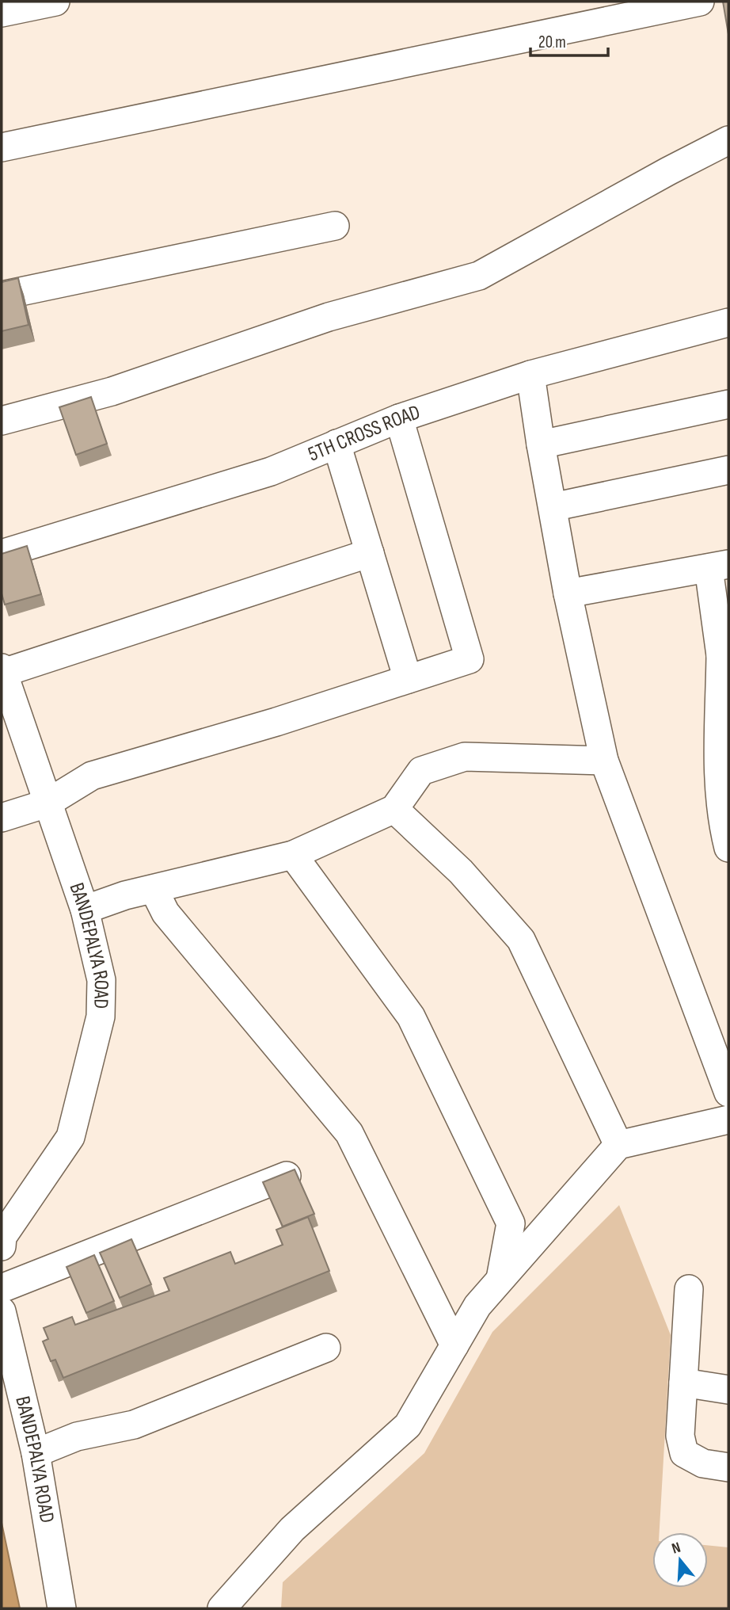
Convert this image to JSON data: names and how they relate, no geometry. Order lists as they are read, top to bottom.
{
  "streets": {
    "street": ["5TH CROSS ROAD", "BANDEPALYA ROAD"]
  },
  "scale_bar": "20 m",
  "north": "top"
}
